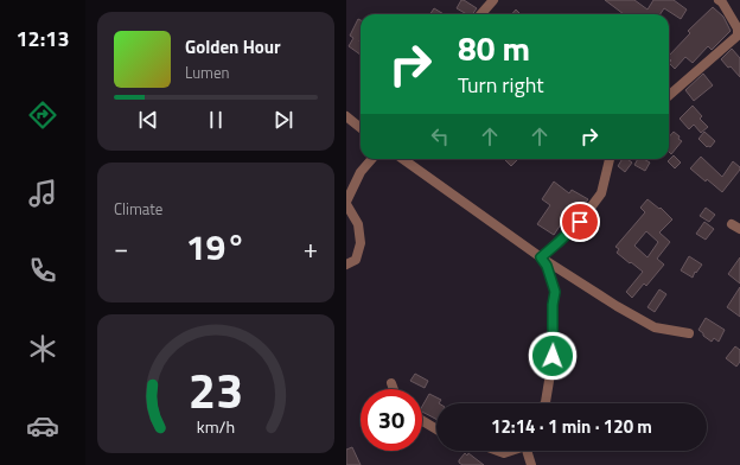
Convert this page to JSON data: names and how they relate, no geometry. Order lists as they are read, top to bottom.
{
  "page": {
    "tabs": "12:13",
    "turn": ["80 m", "Turn right"],
    "song": ["Golden Hour", "Lumen"],
    "tile": "Climate",
    "heat": ["−", "19°", "+"],
    "limit": "30",
    "trip": "12:14 · 1 min · 120 m",
    "gauge": ["23", "km/h"]
  }
}
